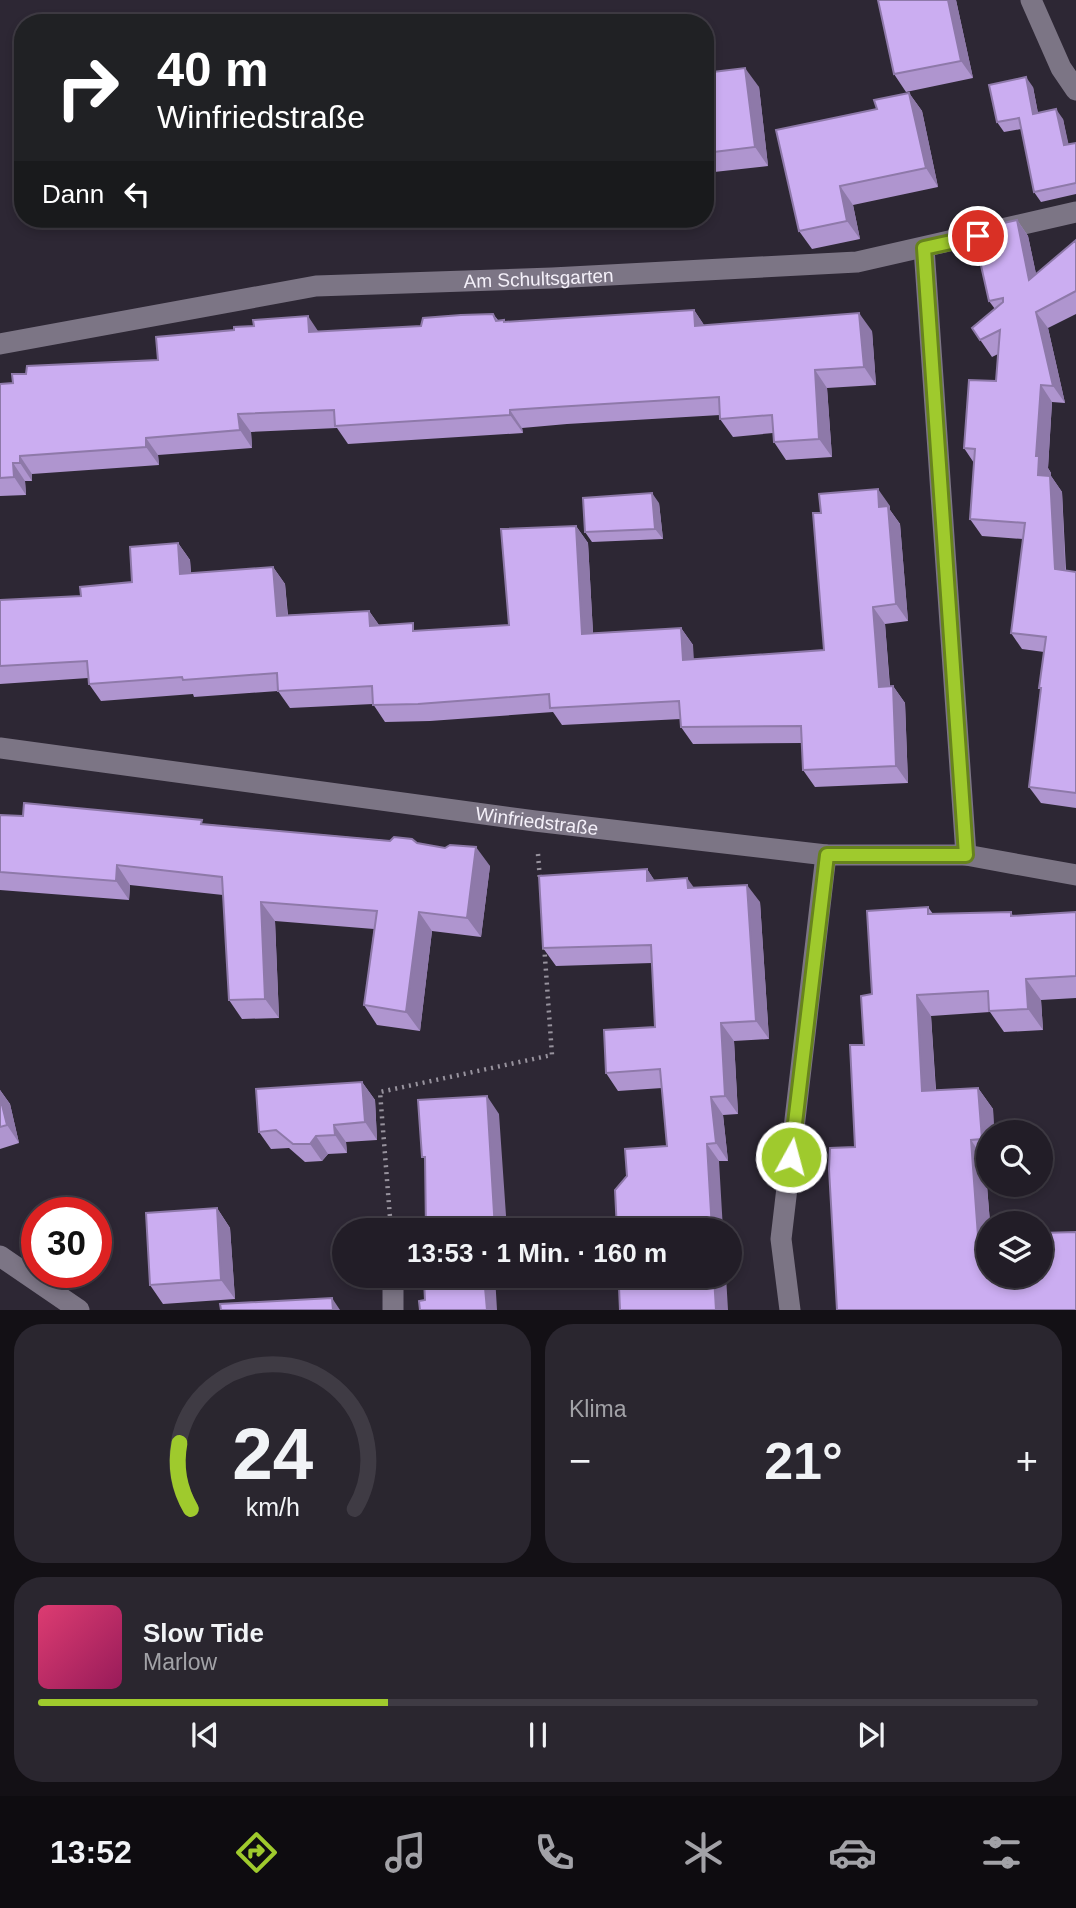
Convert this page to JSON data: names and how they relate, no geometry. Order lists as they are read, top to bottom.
{
  "streets": {
    "street": ["Am Schultsgarten", "Winfriedstraße"]
  },
  "page": {
    "turn": ["40 m", "Winfriedstraße"],
    "then": "Dann",
    "limit": "30",
    "trip": "13:53 · 1 Min. · 160 m",
    "tile": "Klima",
    "heat": ["−", "21°", "+"],
    "song": ["Slow Tide", "Marlow"],
    "tabs": "13:52",
    "gauge": ["24", "km/h"]
  }
}
